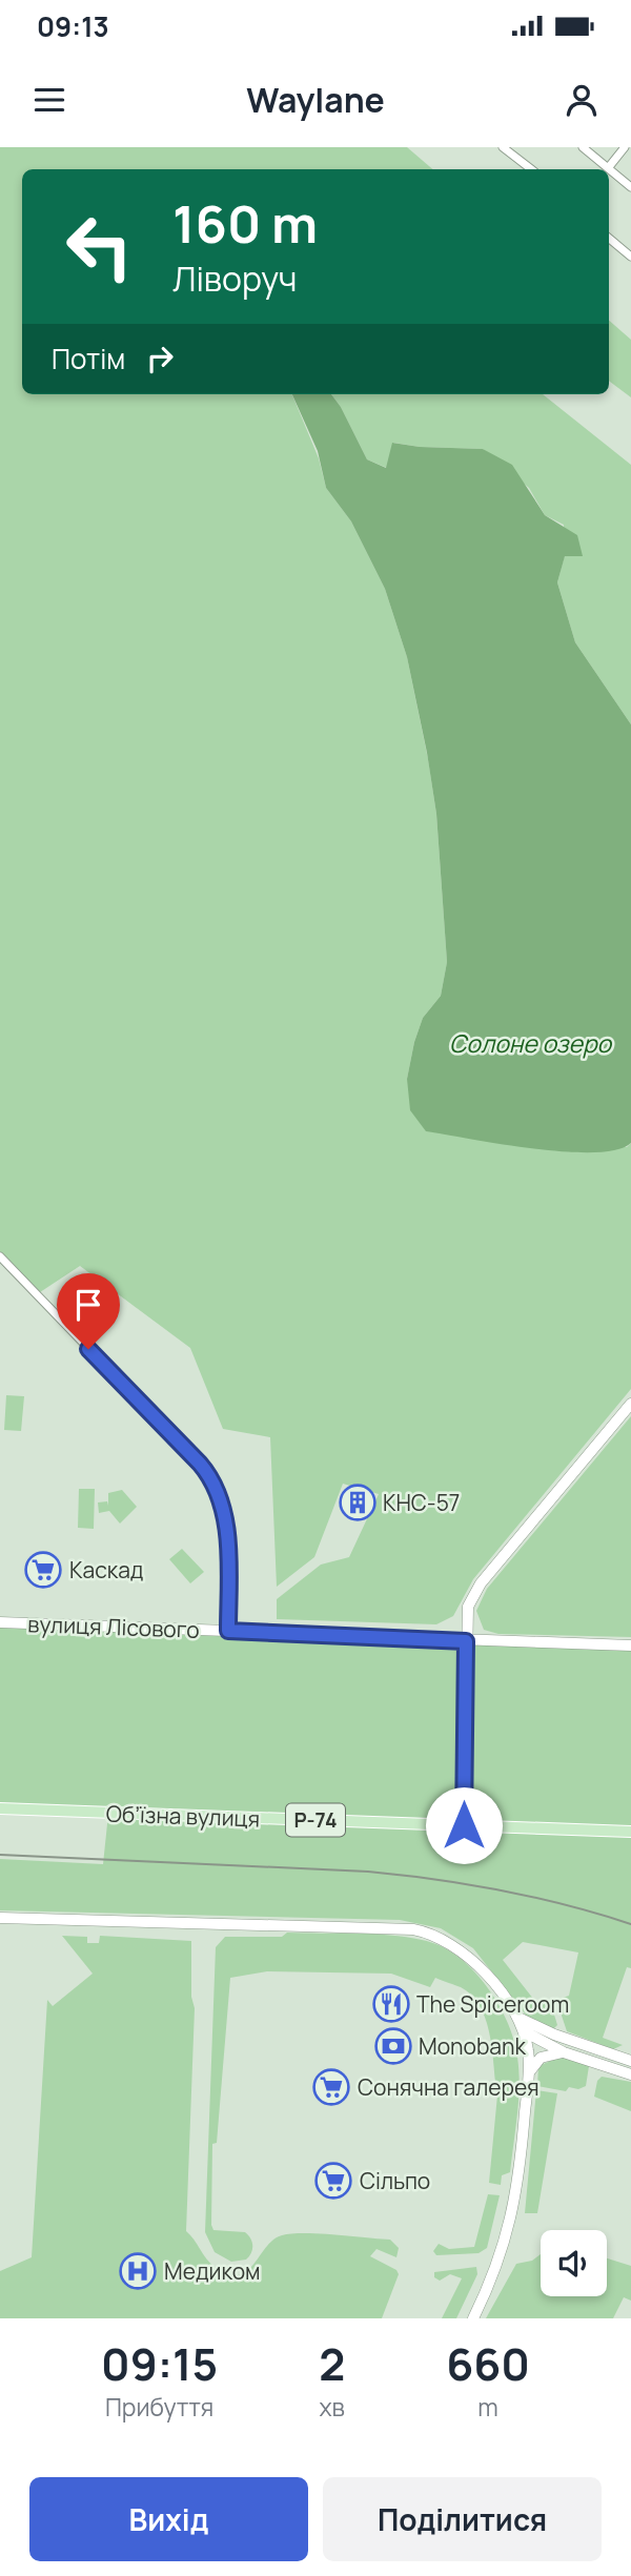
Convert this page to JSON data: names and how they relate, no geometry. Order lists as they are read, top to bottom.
{
  "streets": {
    "main road": ["Обʼїзна вулиця", "Р-74"],
    "street": ["вулиця Лісового"]
  },
  "water": ["Солоне озеро"],
  "places": {
    "building": ["КНС-57"],
    "supermarket": ["Каскад", "Сонячна галерея", "Сільпо"],
    "restaurant": ["The Spiceroom"],
    "bank": ["Monobank"],
    "hospital": ["Медиком"]
  },
  "page": {
    "status": "09:13",
    "header": "Waylane",
    "turn": ["160 m", "Ліворуч"],
    "then": "Потім",
    "eta": [
      "09:15",
      "Прибуття",
      "2",
      "хв",
      "660",
      "m"
    ],
    "buttons": ["Вихід", "Поділитися"]
  }
}
